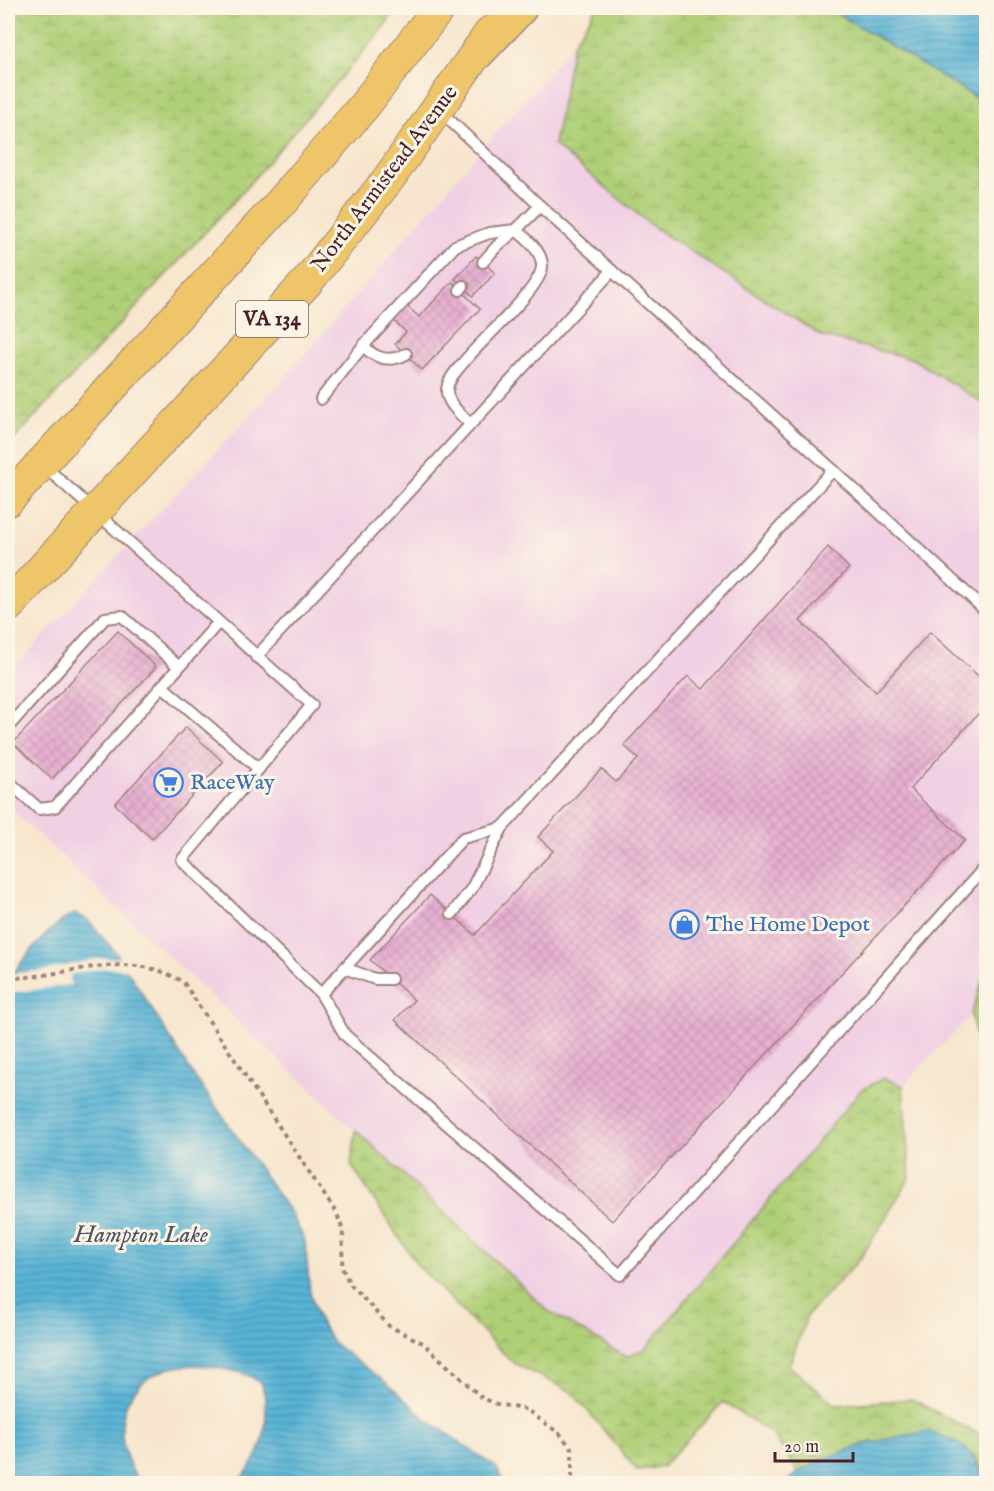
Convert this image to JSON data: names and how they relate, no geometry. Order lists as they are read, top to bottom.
{
  "streets": {
    "main road": ["North Armistead Avenue", "VA 134"]
  },
  "water": ["Hampton Lake"],
  "places": {
    "supermarket": ["RaceWay"],
    "shop": ["The Home Depot"]
  },
  "scale_bar": "20 m"
}
